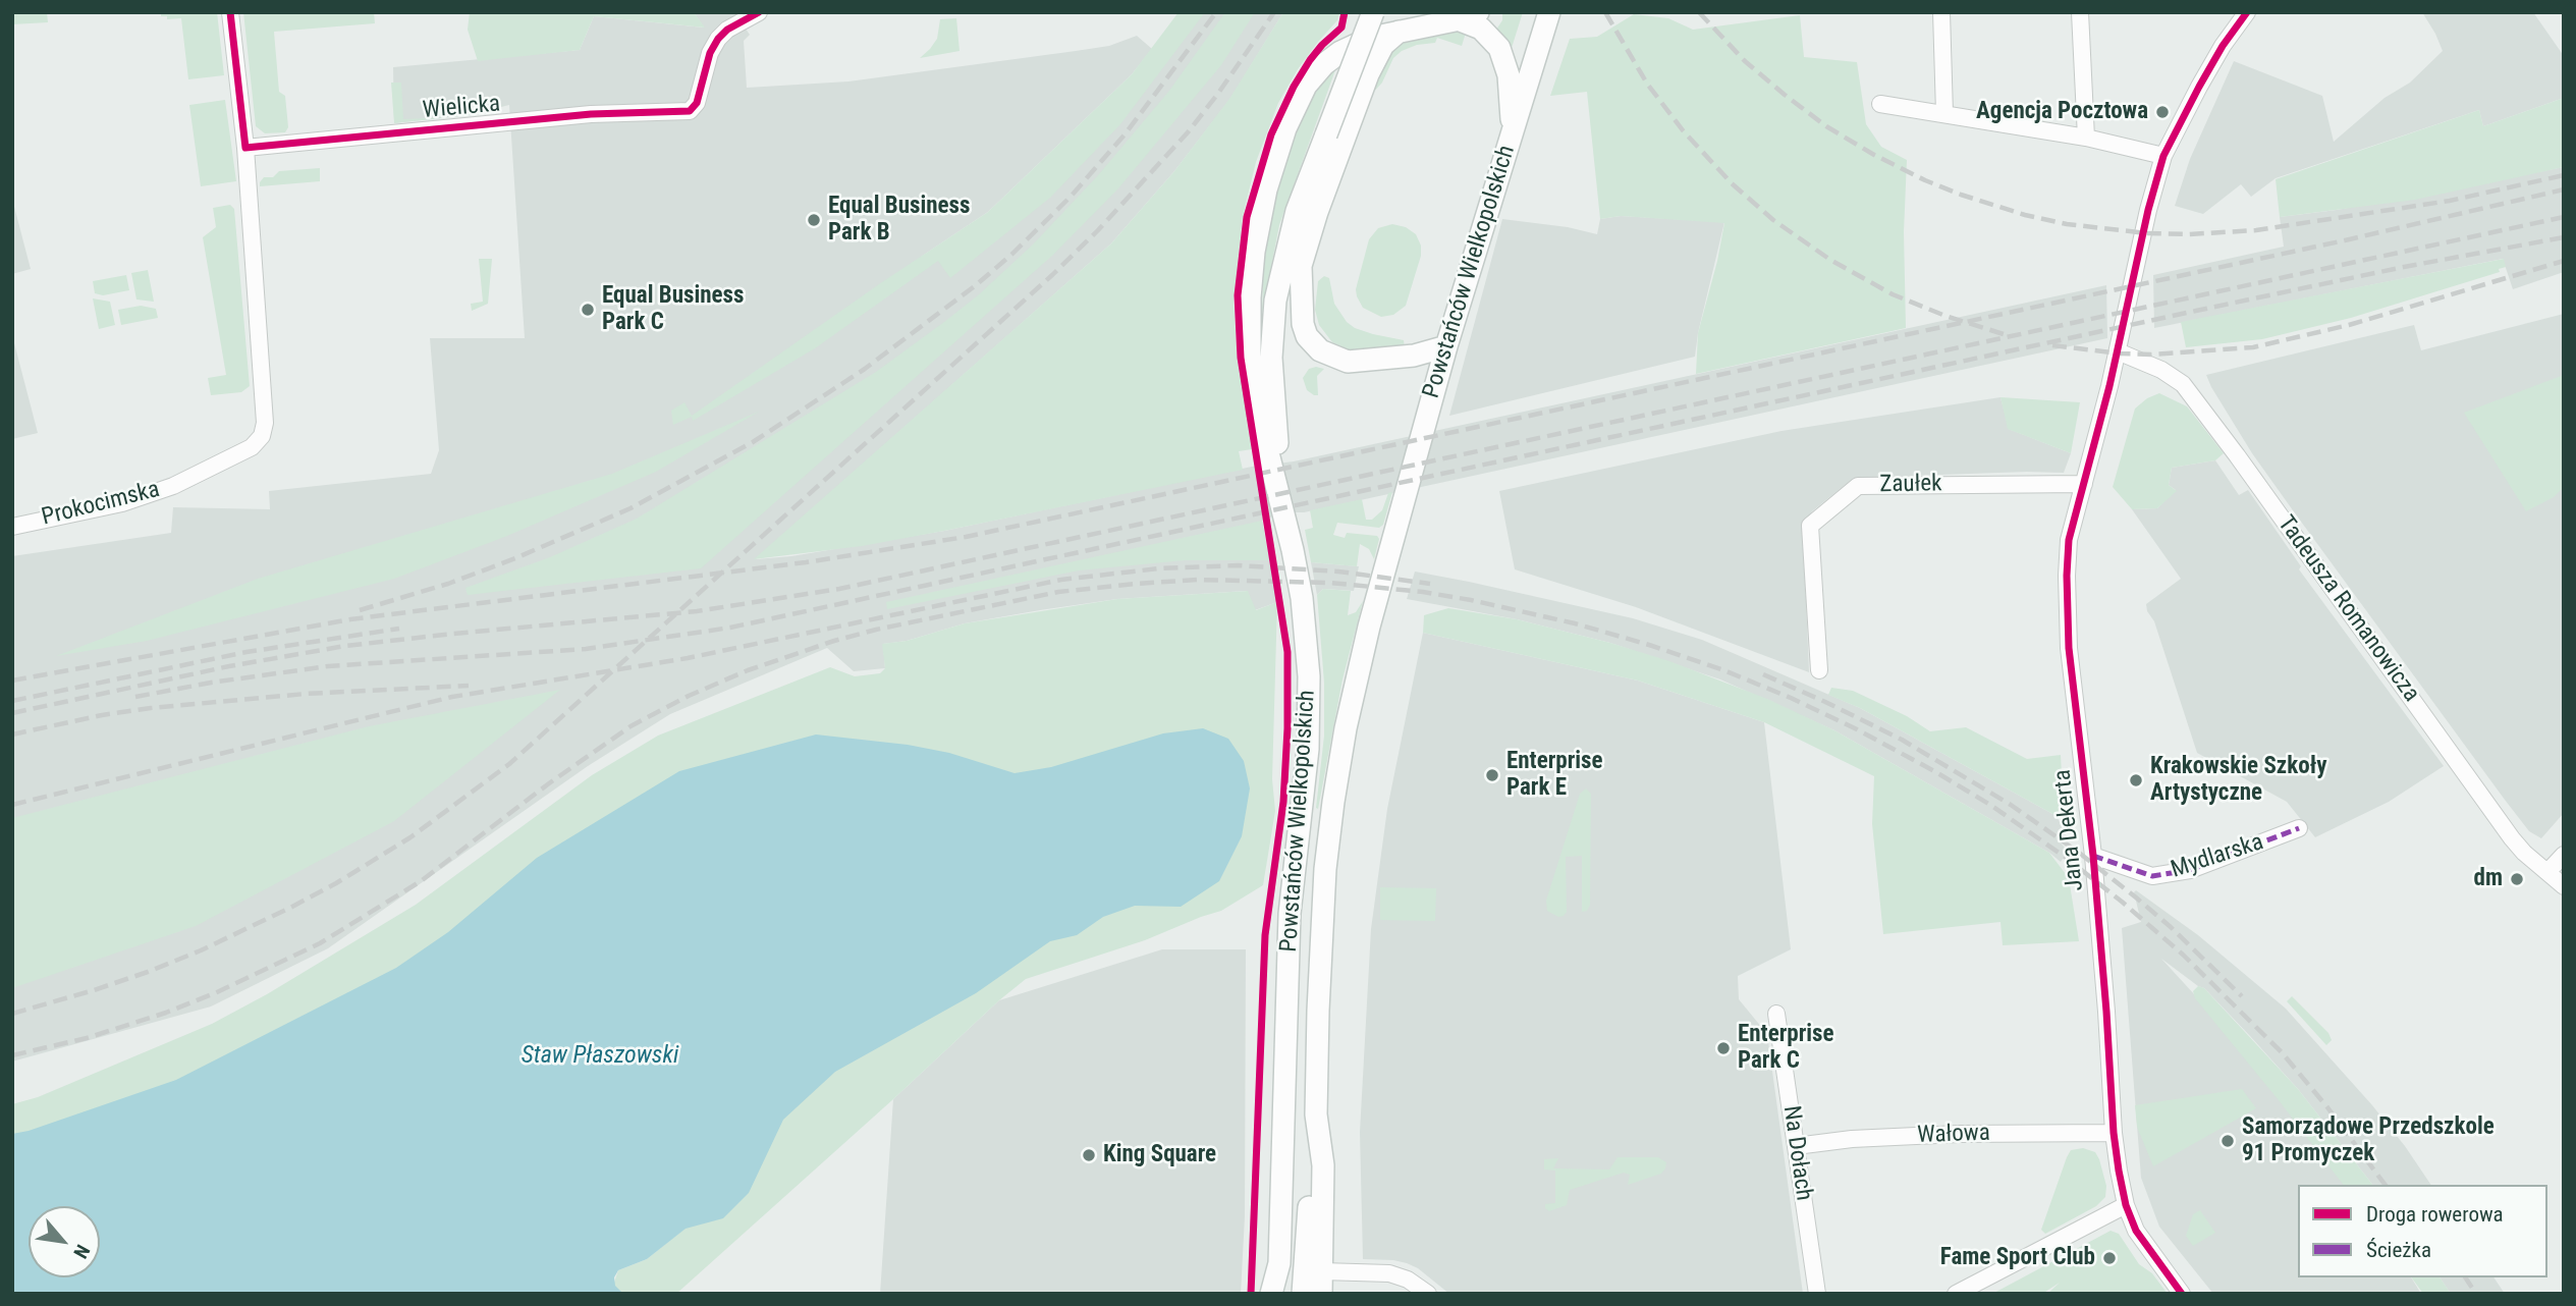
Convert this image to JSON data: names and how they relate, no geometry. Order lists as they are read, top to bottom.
{
  "streets": {
    "main road": ["Powstańców Wielkopolskich"],
    "street": [
      "Wielicka",
      "Zaułek",
      "Prokocimska",
      "Tadeusza Romanowicza",
      "Jana Dekerta",
      "Mydlarska",
      "Wałowa",
      "Na Dołach"
    ]
  },
  "crossings": [
    ["Wielicka", "Prokocimska"],
    ["Zaułek", "Jana Dekerta"],
    ["Tadeusza Romanowicza", "Jana Dekerta"],
    ["Jana Dekerta", "Mydlarska"],
    ["Jana Dekerta", "Wałowa"],
    ["Wałowa", "Na Dołach"]
  ],
  "water": ["Staw Płaszowski"],
  "places": [
    "Agencja Pocztowa",
    "Equal Business Park B",
    "Equal Business Park C",
    "Enterprise Park E",
    "Krakowskie Szkoły Artystyczne",
    "dm",
    "Enterprise Park C",
    "Samorządowe Przedszkole 91 Promyczek",
    "King Square",
    "Fame Sport Club"
  ],
  "legend": ["Droga rowerowa", "Ścieżka"],
  "north": "bottom right"
}
